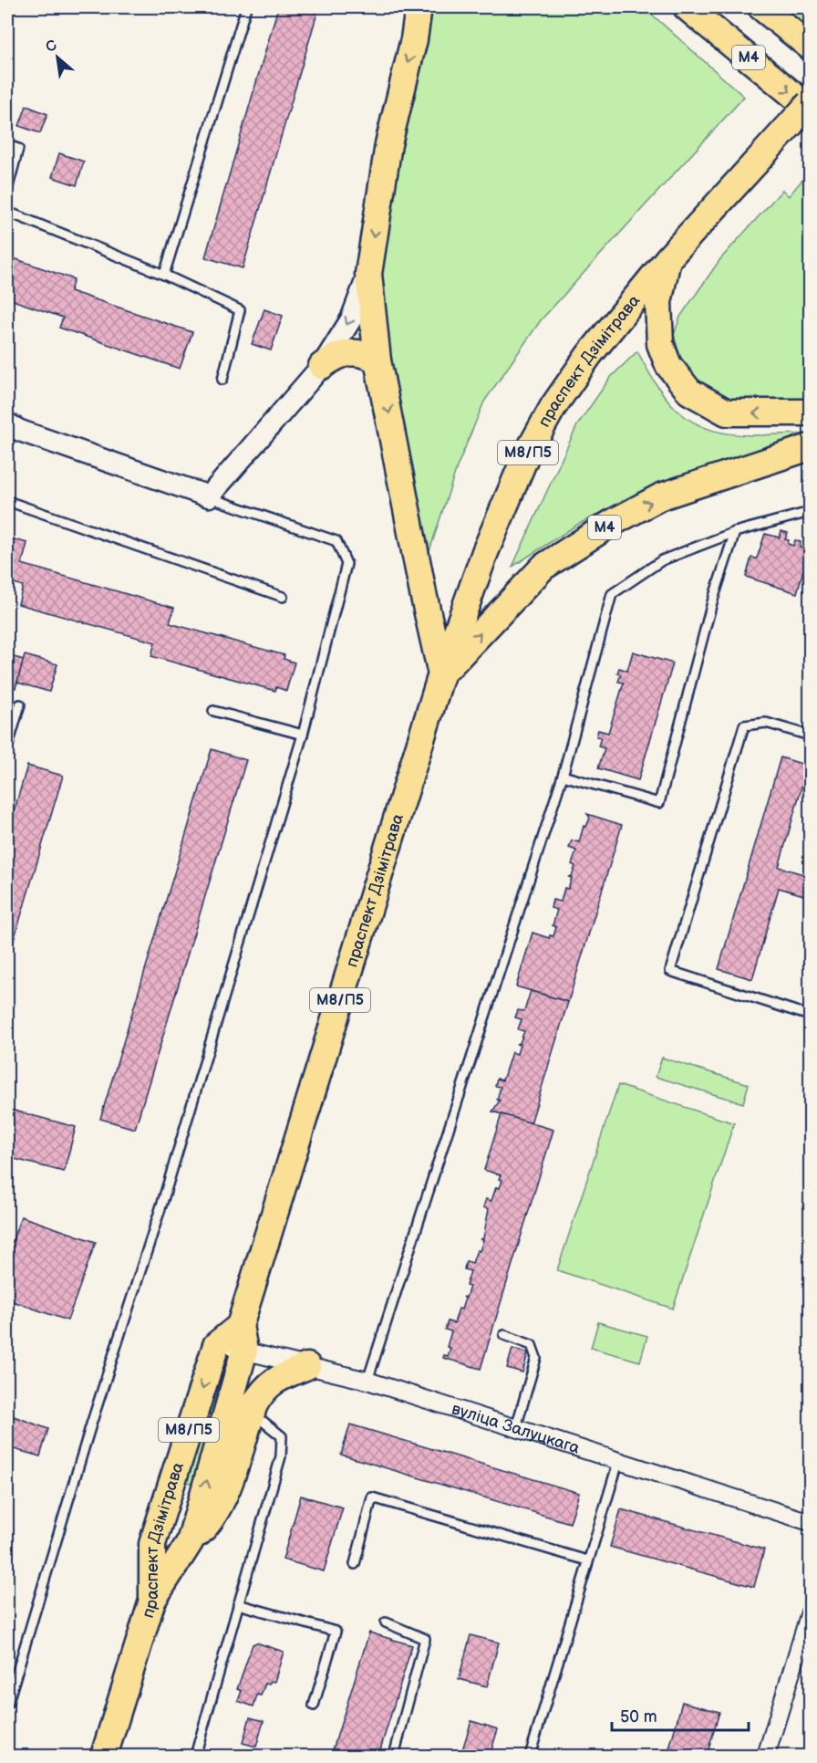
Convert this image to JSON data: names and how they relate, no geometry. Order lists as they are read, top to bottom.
{
  "streets": {
    "main road": ["М4", "праспект Дзімітрава", "М8/П5"],
    "street": ["вуліца Залуцкага"]
  },
  "crossings": [
    ["М4", "праспект Дзімітрава"],
    ["праспект Дзімітрава", "вуліца Залуцкага"]
  ],
  "scale_bar": "50 m",
  "north": "top left"
}
